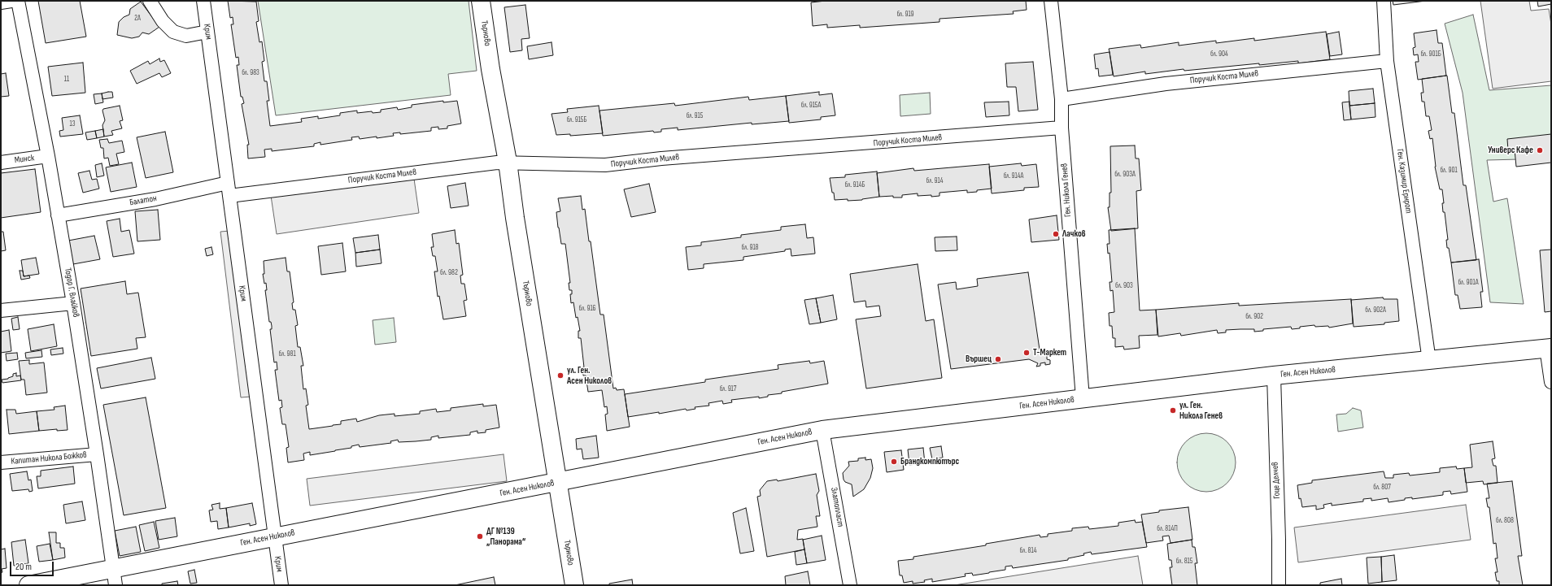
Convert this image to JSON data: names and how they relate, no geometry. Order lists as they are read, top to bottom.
{
  "streets": {
    "street": [
      "Крим",
      "Търново",
      "Поручик Коста Милев",
      "Минск",
      "Ген. Казимир Ернрот",
      "Ген. Никола Генев",
      "Балатон",
      "Тодор Г. Влайков",
      "Ген. Асен Николов",
      "Капитан Никола Божков",
      "Гоце Делчев",
      "Златопласт"
    ]
  },
  "crossings": [
    ["Крим", "Поручик Коста Милев"],
    ["Крим", "Балатон"],
    ["Крим", "Ген. Асен Николов"],
    ["Търново", "Поручик Коста Милев"],
    ["Търново", "Ген. Асен Николов"],
    ["Поручик Коста Милев", "Ген. Казимир Ернрот"],
    ["Поручик Коста Милев", "Ген. Никола Генев"],
    ["Поручик Коста Милев", "Балатон"],
    ["Минск", "Тодор Г. Влайков"],
    ["Ген. Казимир Ернрот", "Ген. Асен Николов"],
    ["Ген. Никола Генев", "Ген. Асен Николов"],
    ["Балатон", "Тодор Г. Влайков"],
    ["Тодор Г. Влайков", "Ген. Асен Николов"],
    ["Тодор Г. Влайков", "Капитан Никола Божков"],
    ["Ген. Асен Николов", "Гоце Делчев"],
    ["Ген. Асен Николов", "Златопласт"]
  ],
  "places": [
    "Универс Кафе",
    "Лачков",
    "Т-Маркет",
    "Вършец",
    "ул. Ген. Асен Николов",
    "ул. Ген. Никола Генев",
    "Брандкомпютърс",
    "ДГ №139 „Панорама“"
  ],
  "house_numbers": [
    "бл. 919",
    "2А",
    "бл. 904",
    "бл. 901Б",
    "бл. 983",
    "11",
    "бл. 915А",
    "бл. 915",
    "бл. 915Б",
    "13",
    "бл. 901",
    "бл. 903А",
    "бл. 914А",
    "бл. 914",
    "бл. 914Б",
    "бл. 918",
    "бл. 982",
    "бл. 901А",
    "бл. 903",
    "бл. 916",
    "бл. 902А",
    "бл. 902",
    "бл. 981",
    "бл. 917",
    "бл. 807",
    "бл. 808",
    "бл. 814П",
    "бл. 814",
    "бл. 815"
  ],
  "scale_bar": "20 m"
}
